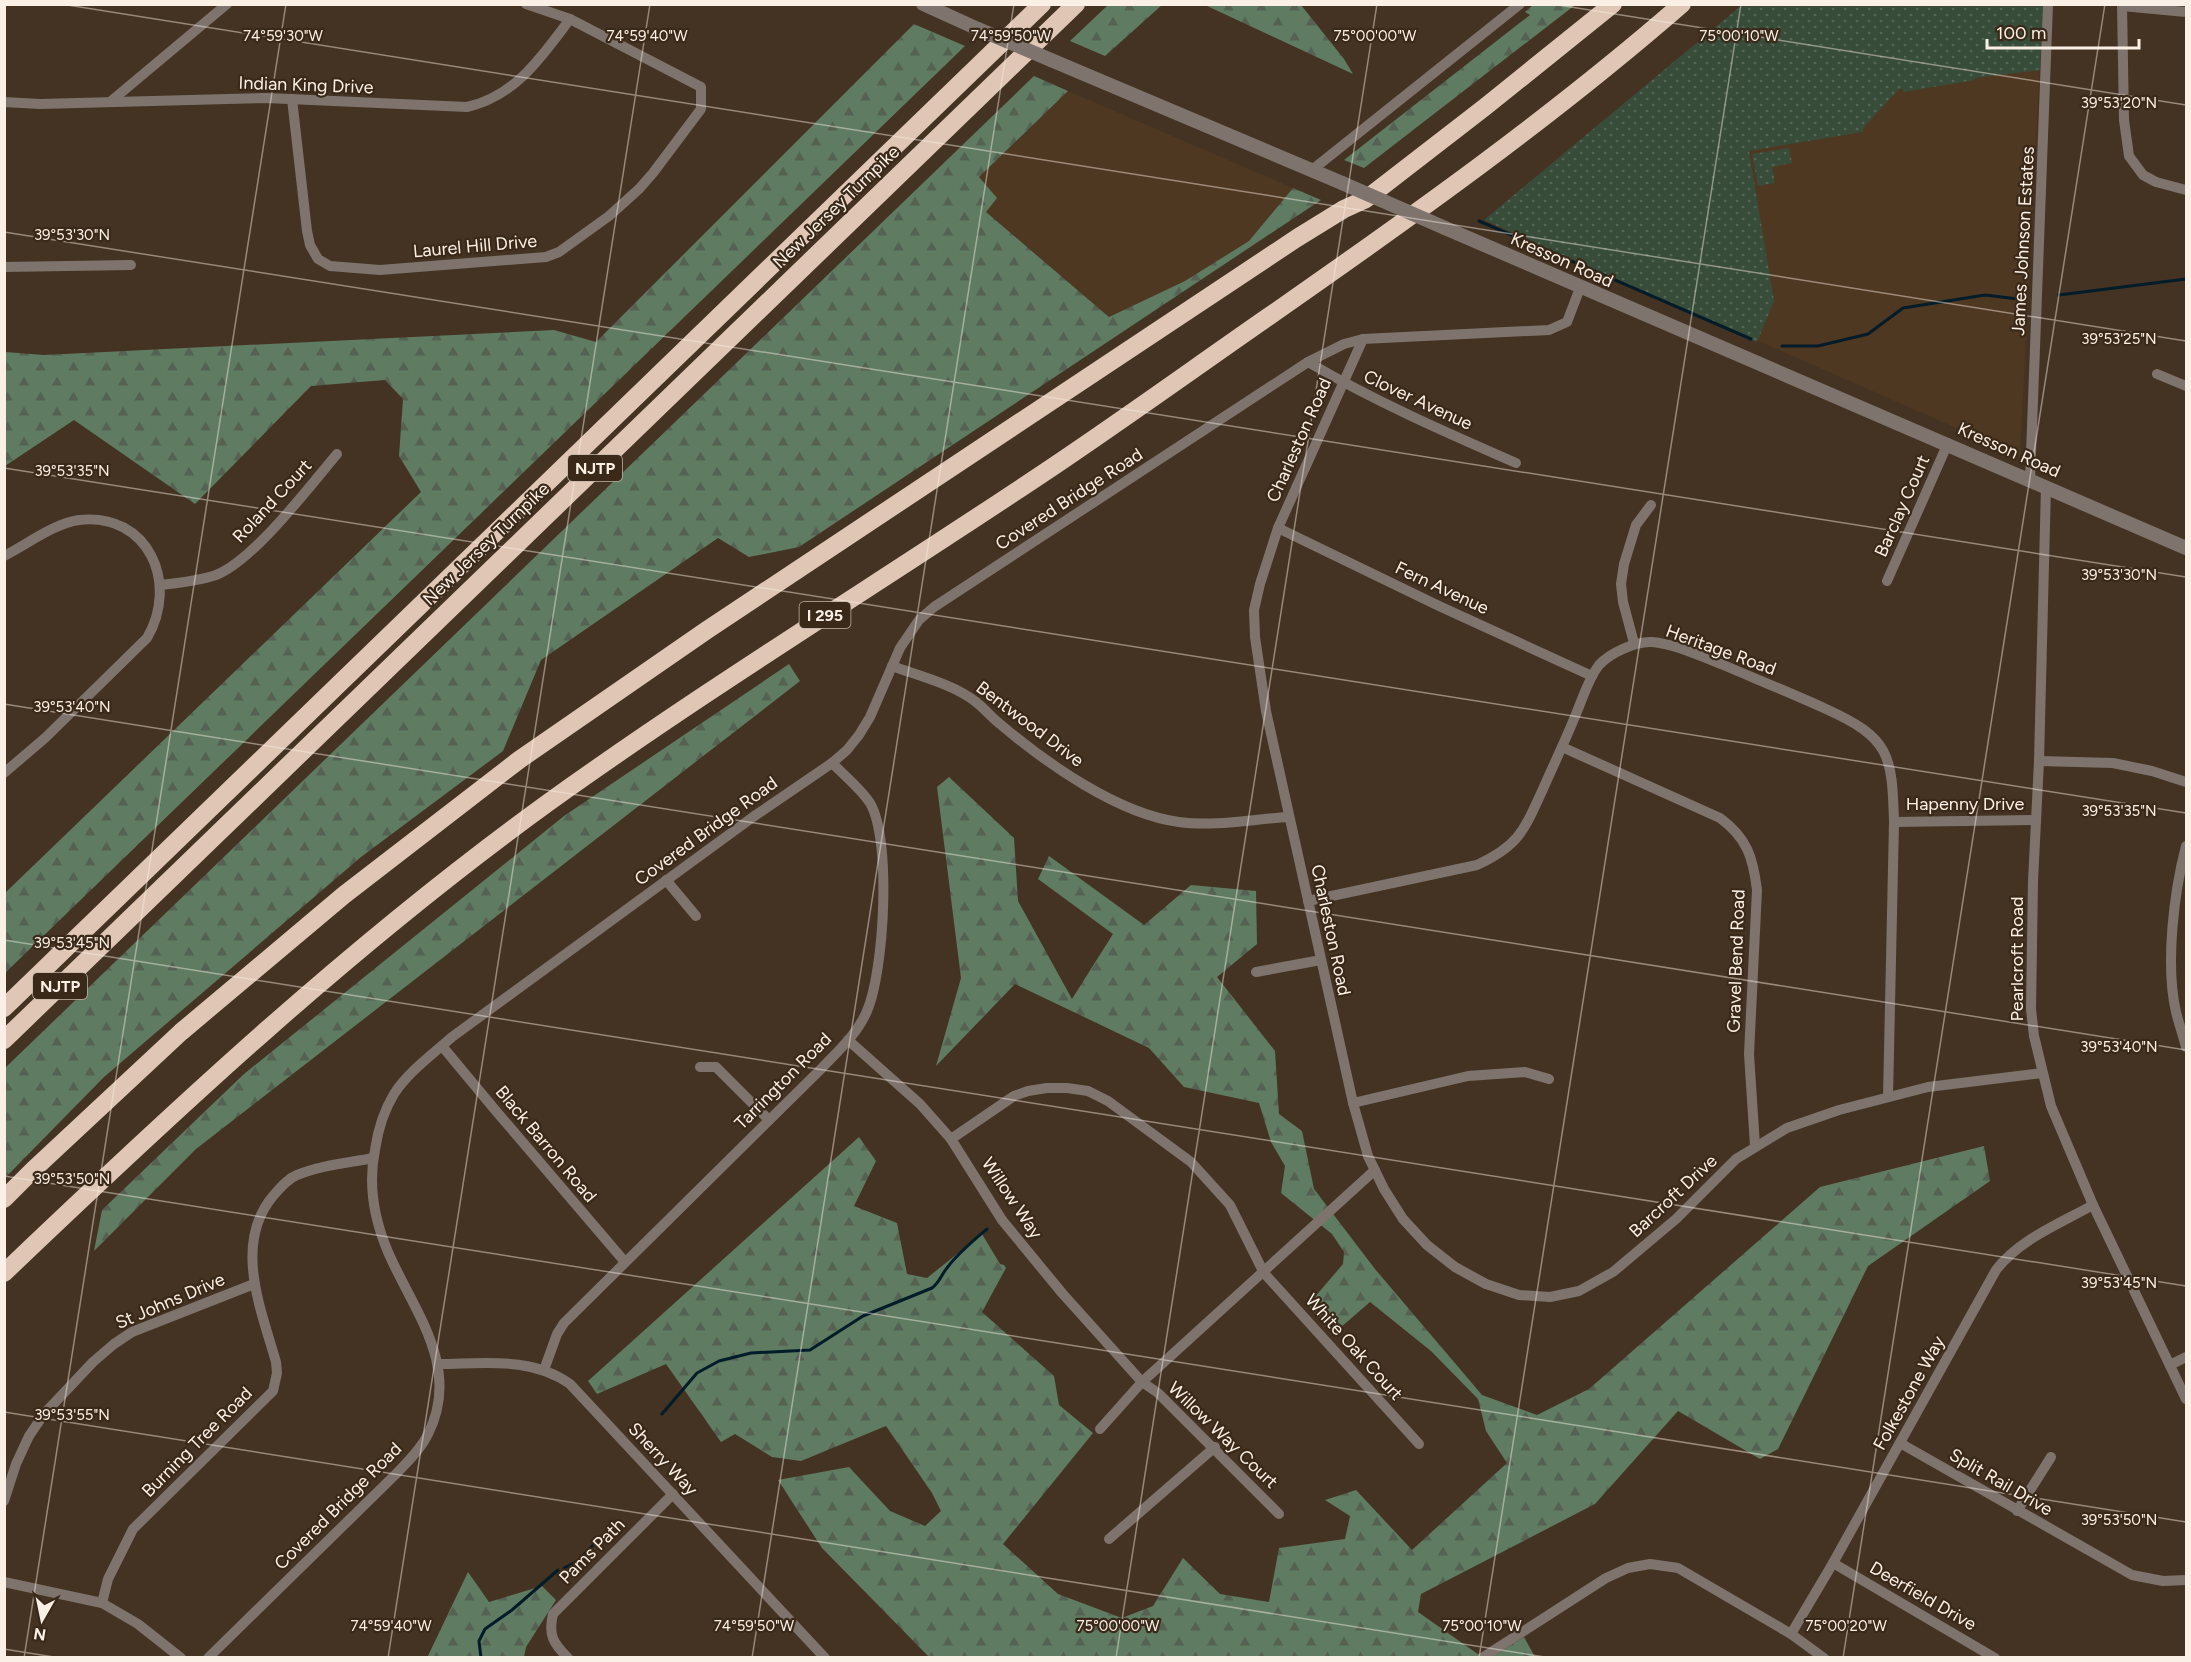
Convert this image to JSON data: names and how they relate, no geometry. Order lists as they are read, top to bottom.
{
  "streets": {
    "highway": ["New Jersey Turnpike", "NJTP", "I 295"],
    "street": [
      "Indian King Drive",
      "James Johnson Estates",
      "Laurel Hill Drive",
      "Kresson Road",
      "Clover Avenue",
      "Charleston Road",
      "Covered Bridge Road",
      "Roland Court",
      "Barclay Court",
      "Fern Avenue",
      "Heritage Road",
      "Bentwood Drive",
      "Hapenny Drive",
      "Pearlcroft Road",
      "Gravel Bend Road",
      "Tarrington Road",
      "Black Barron Road",
      "Barcroft Drive",
      "Willow Way",
      "St Johns Drive",
      "White Oak Court",
      "Folkestone Way",
      "Willow Way Court",
      "Burning Tree Road",
      "Sherry Way",
      "Split Rail Drive",
      "Pams Path",
      "Deerfield Drive"
    ]
  },
  "crossings": [
    ["Indian King Drive", "Laurel Hill Drive"],
    ["James Johnson Estates", "Kresson Road"],
    ["Kresson Road", "Covered Bridge Road"],
    ["Kresson Road", "Barclay Court"],
    ["Kresson Road", "Pearlcroft Road"],
    ["Clover Avenue", "Charleston Road"],
    ["Clover Avenue", "Covered Bridge Road"],
    ["Charleston Road", "Covered Bridge Road"],
    ["Charleston Road", "Fern Avenue"],
    ["Charleston Road", "Bentwood Drive"],
    ["Charleston Road", "Barcroft Drive"],
    ["Covered Bridge Road", "Bentwood Drive"],
    ["Covered Bridge Road", "Tarrington Road"],
    ["Covered Bridge Road", "Black Barron Road"],
    ["Covered Bridge Road", "Burning Tree Road"],
    ["Covered Bridge Road", "Sherry Way"],
    ["Heritage Road", "Hapenny Drive"],
    ["Heritage Road", "Barcroft Drive"],
    ["Hapenny Drive", "Pearlcroft Road"],
    ["Pearlcroft Road", "Barcroft Drive"],
    ["Pearlcroft Road", "Folkestone Way"],
    ["Gravel Bend Road", "Barcroft Drive"],
    ["Tarrington Road", "Black Barron Road"],
    ["Tarrington Road", "Willow Way"],
    ["Tarrington Road", "Sherry Way"],
    ["Willow Way", "White Oak Court"],
    ["Willow Way", "Willow Way Court"],
    ["St Johns Drive", "Burning Tree Road"],
    ["Folkestone Way", "Split Rail Drive"],
    ["Folkestone Way", "Deerfield Drive"],
    ["Sherry Way", "Pams Path"]
  ],
  "scale_bar": "100 m",
  "north": "bottom",
  "coordinates": [
    "74°59'30\"W",
    "74°59'40\"W",
    "74°59'50\"W",
    "75°00'00\"W",
    "75°00'10\"W",
    "39°53'20\"N",
    "39°53'30\"N",
    "39°53'25\"N",
    "39°53'35\"N",
    "39°53'40\"N",
    "39°53'45\"N",
    "39°53'50\"N",
    "39°53'55\"N",
    "75°00'20\"W"
  ]
}
